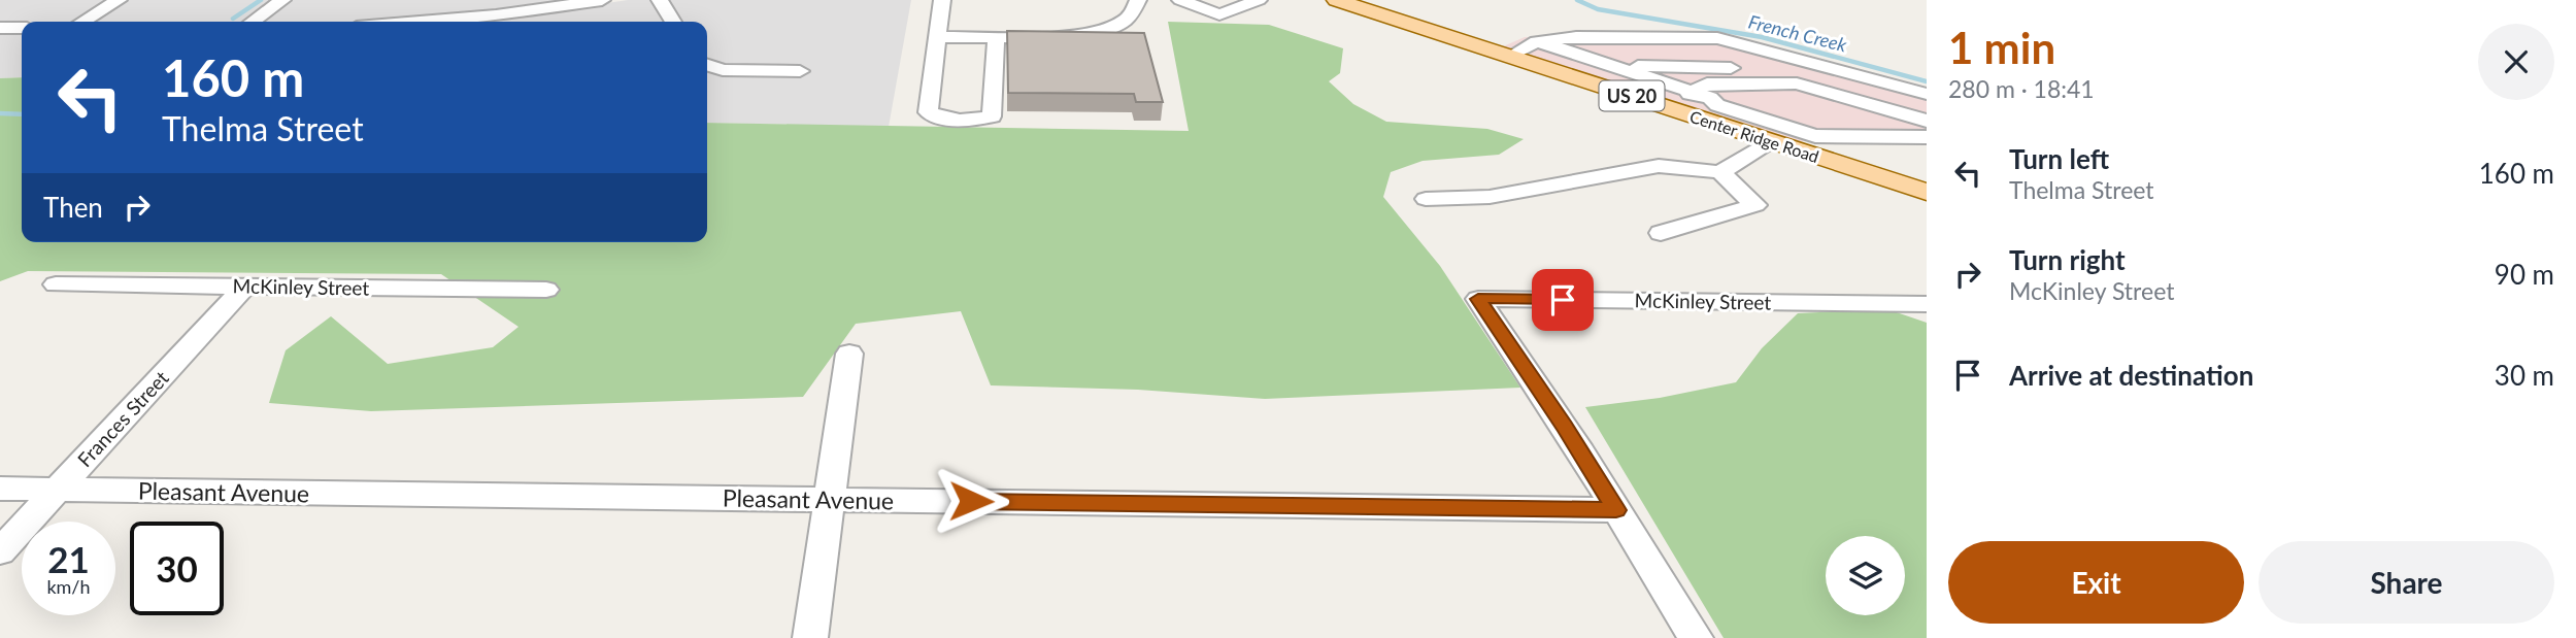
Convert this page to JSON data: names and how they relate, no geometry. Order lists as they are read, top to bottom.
{
  "streets": {
    "main road": ["US 20", "Center Ridge Road"],
    "street": ["McKinley Street", "Frances Street", "Pleasant Avenue"]
  },
  "crossings": [
    ["McKinley Street", "Frances Street"],
    ["McKinley Street", "Pleasant Avenue"],
    ["Frances Street", "Pleasant Avenue"]
  ],
  "water": ["French Creek"],
  "page": {
    "heading": ["1 min", "280 m · 18:41"],
    "turn": ["160 m", "Thelma Street"],
    "list": [
      {
        "name": "Turn left",
        "note": "Thelma Street",
        "value": "160 m"
      },
      {
        "name": "Turn right",
        "note": "McKinley Street",
        "value": "90 m"
      },
      {
        "name": "Arrive at destination",
        "value": "30 m"
      }
    ],
    "then": "Then",
    "speed": "21 km/h",
    "limit": "30",
    "buttons": ["Exit", "Share"]
  }
}
